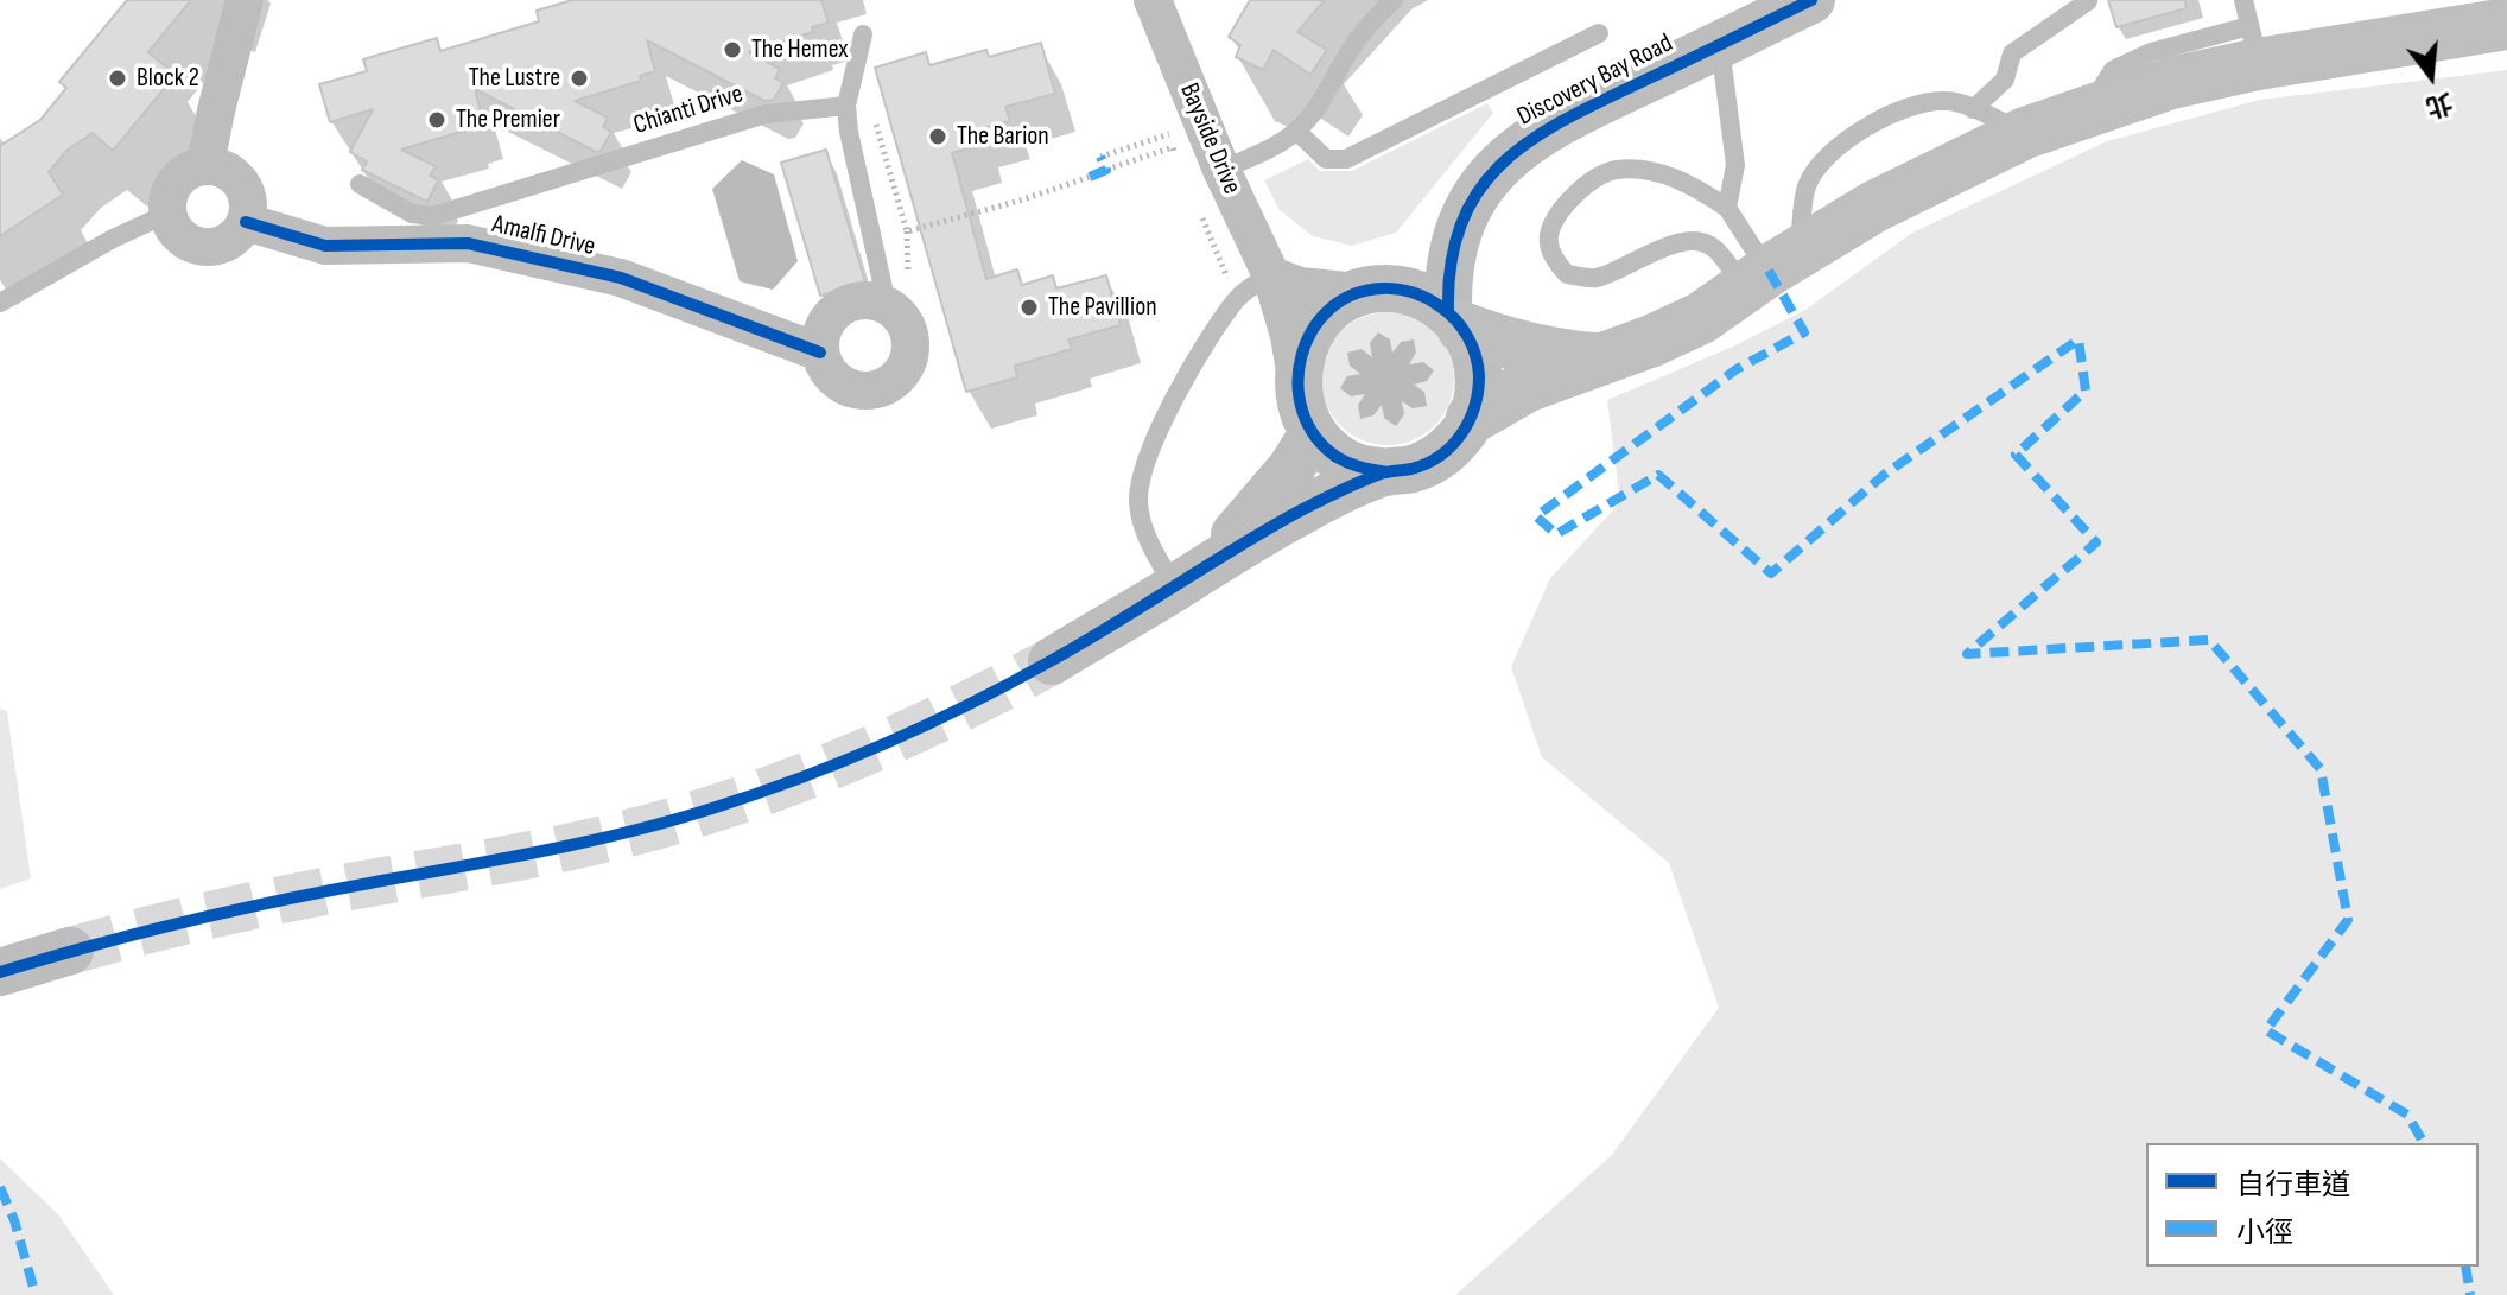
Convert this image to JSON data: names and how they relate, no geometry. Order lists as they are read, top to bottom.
{
  "streets": {
    "street": ["Discovery Bay Road", "Bayside Drive", "Amalfi Drive"],
    "lane": ["Chianti Drive"]
  },
  "crossings": [
    ["Discovery Bay Road", "Bayside Drive"]
  ],
  "places": [
    "The Hemex",
    "Block 2",
    "The Lustre",
    "The Premier",
    "The Barion",
    "The Pavillion"
  ],
  "legend": ["自行車道", "小徑"],
  "north": "bottom"
}
